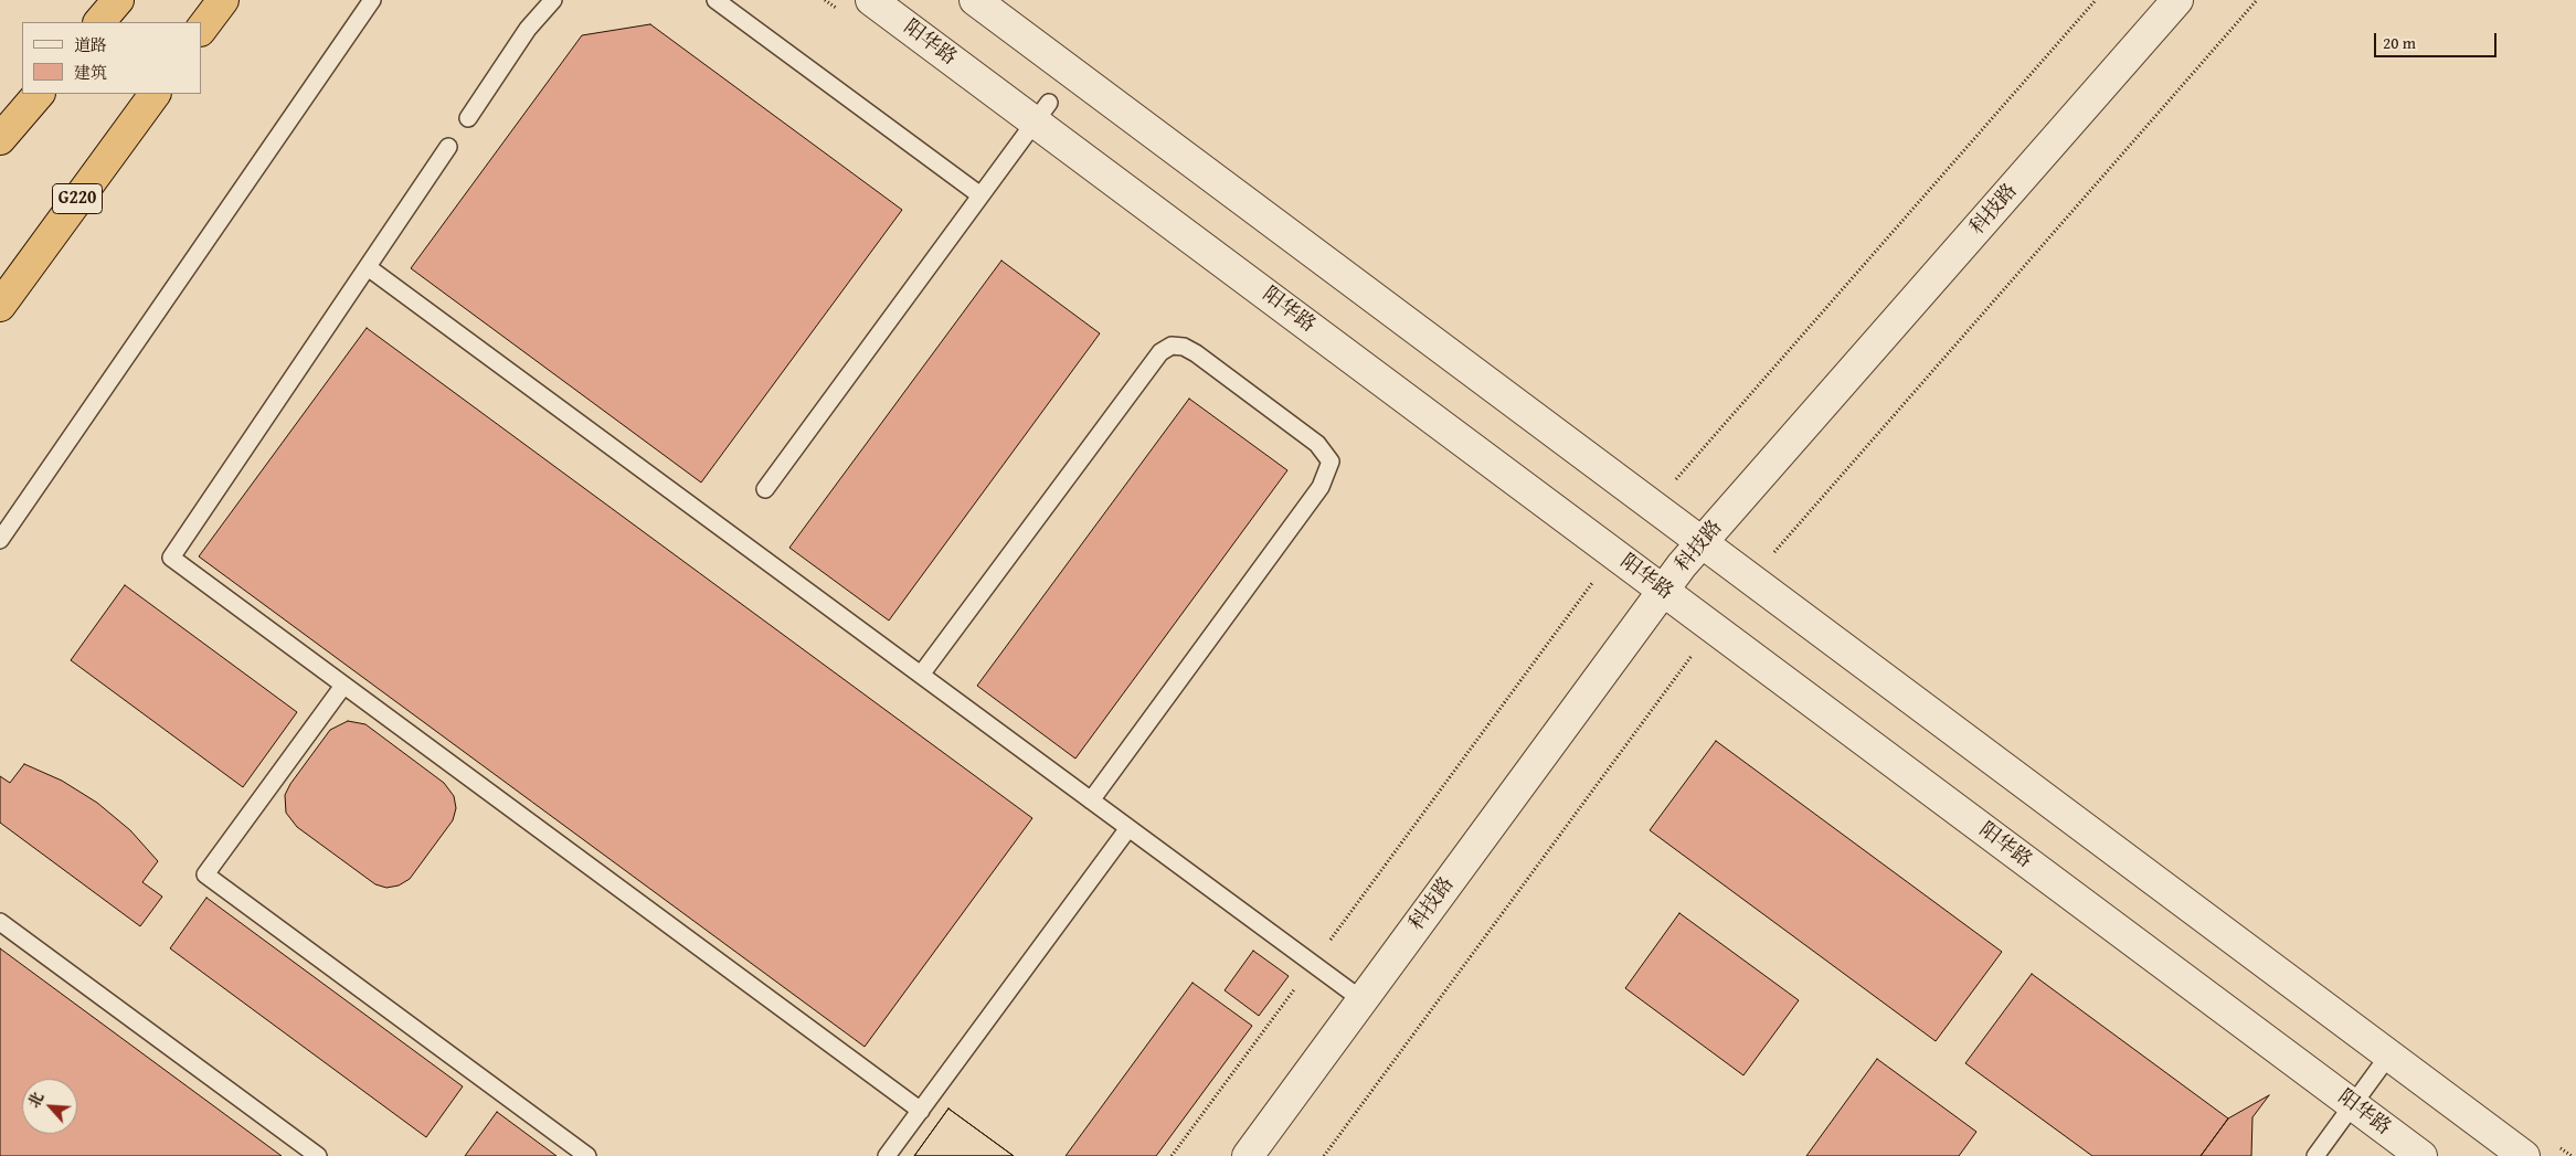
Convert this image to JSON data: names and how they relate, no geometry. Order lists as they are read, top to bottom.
{
  "streets": {
    "highway": ["G220"],
    "street": ["阳华路", "科技路"]
  },
  "crossings": [
    ["阳华路", "科技路"]
  ],
  "legend": ["道路", "建筑"],
  "scale_bar": "20 m",
  "north": "top left"
}
